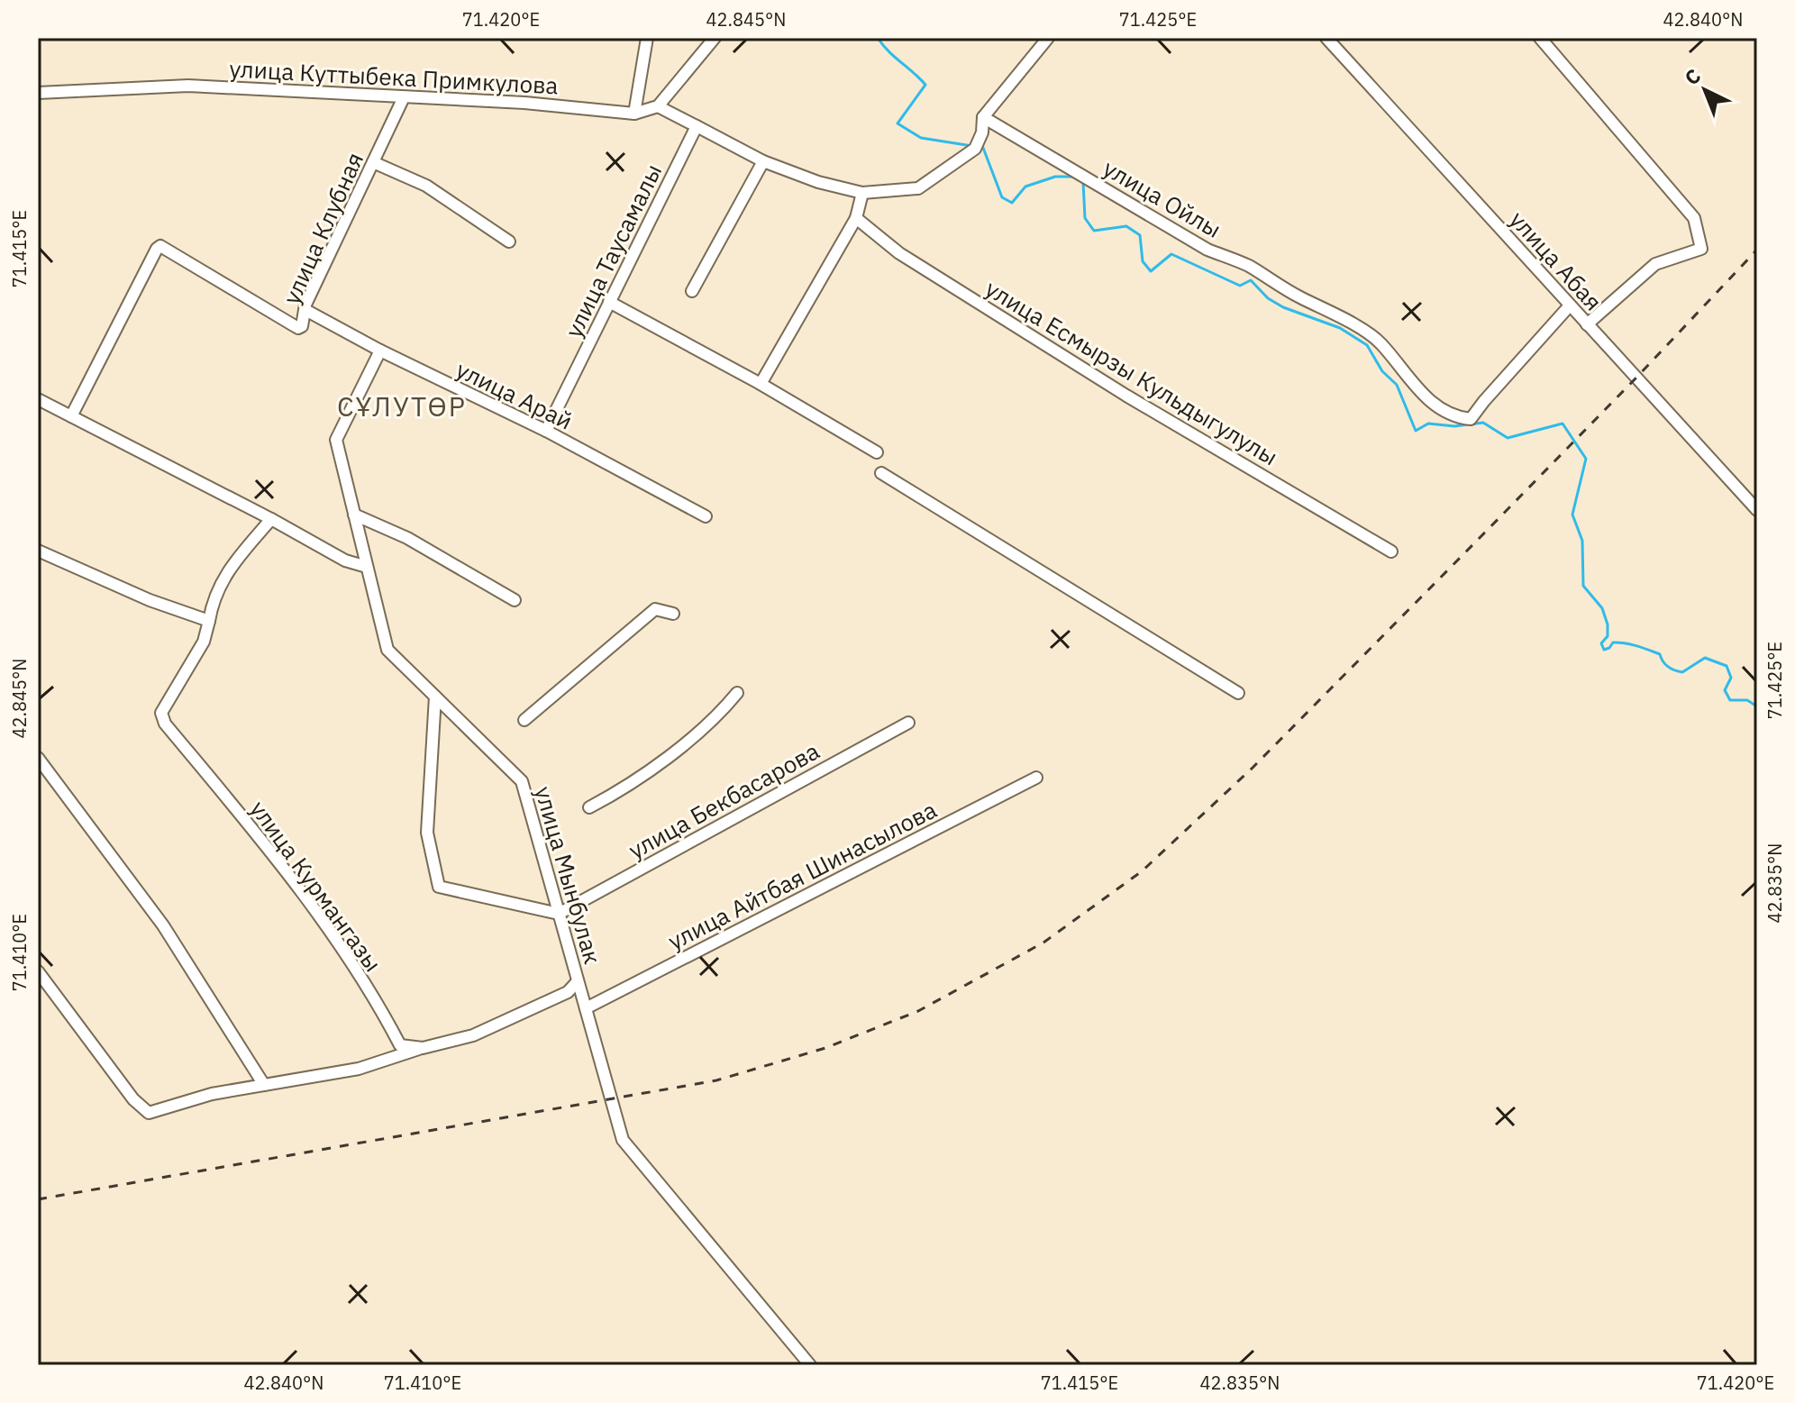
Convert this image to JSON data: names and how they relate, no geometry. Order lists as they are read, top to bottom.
{
  "streets": {
    "street": [
      "улица Куттыбека Примкулова",
      "улица Ойлы",
      "улица Клубная",
      "улица Таусамалы",
      "улица Абая",
      "улица Есмырзы Кульдыгулулы",
      "улица Арай",
      "улица Бекбасарова",
      "улица Мынбулак",
      "улица Айтбая Шинасылова",
      "улица Курмангазы"
    ]
  },
  "crossings": [
    ["улица Куттыбека Примкулова", "улица Клубная"],
    ["улица Ойлы", "улица Абая"],
    ["улица Клубная", "улица Арай"],
    ["улица Таусамалы", "улица Арай"],
    ["улица Арай", "улица Мынбулак"],
    ["улица Бекбасарова", "улица Мынбулак"],
    ["улица Мынбулак", "улица Айтбая Шинасылова"]
  ],
  "districts": ["СҰЛУТӨР"],
  "north": "top left",
  "coordinates": [
    "71.420°E",
    "42.845°N",
    "71.425°E",
    "42.840°N",
    "71.415°E",
    "42.835°N",
    "71.410°E"
  ]
}
